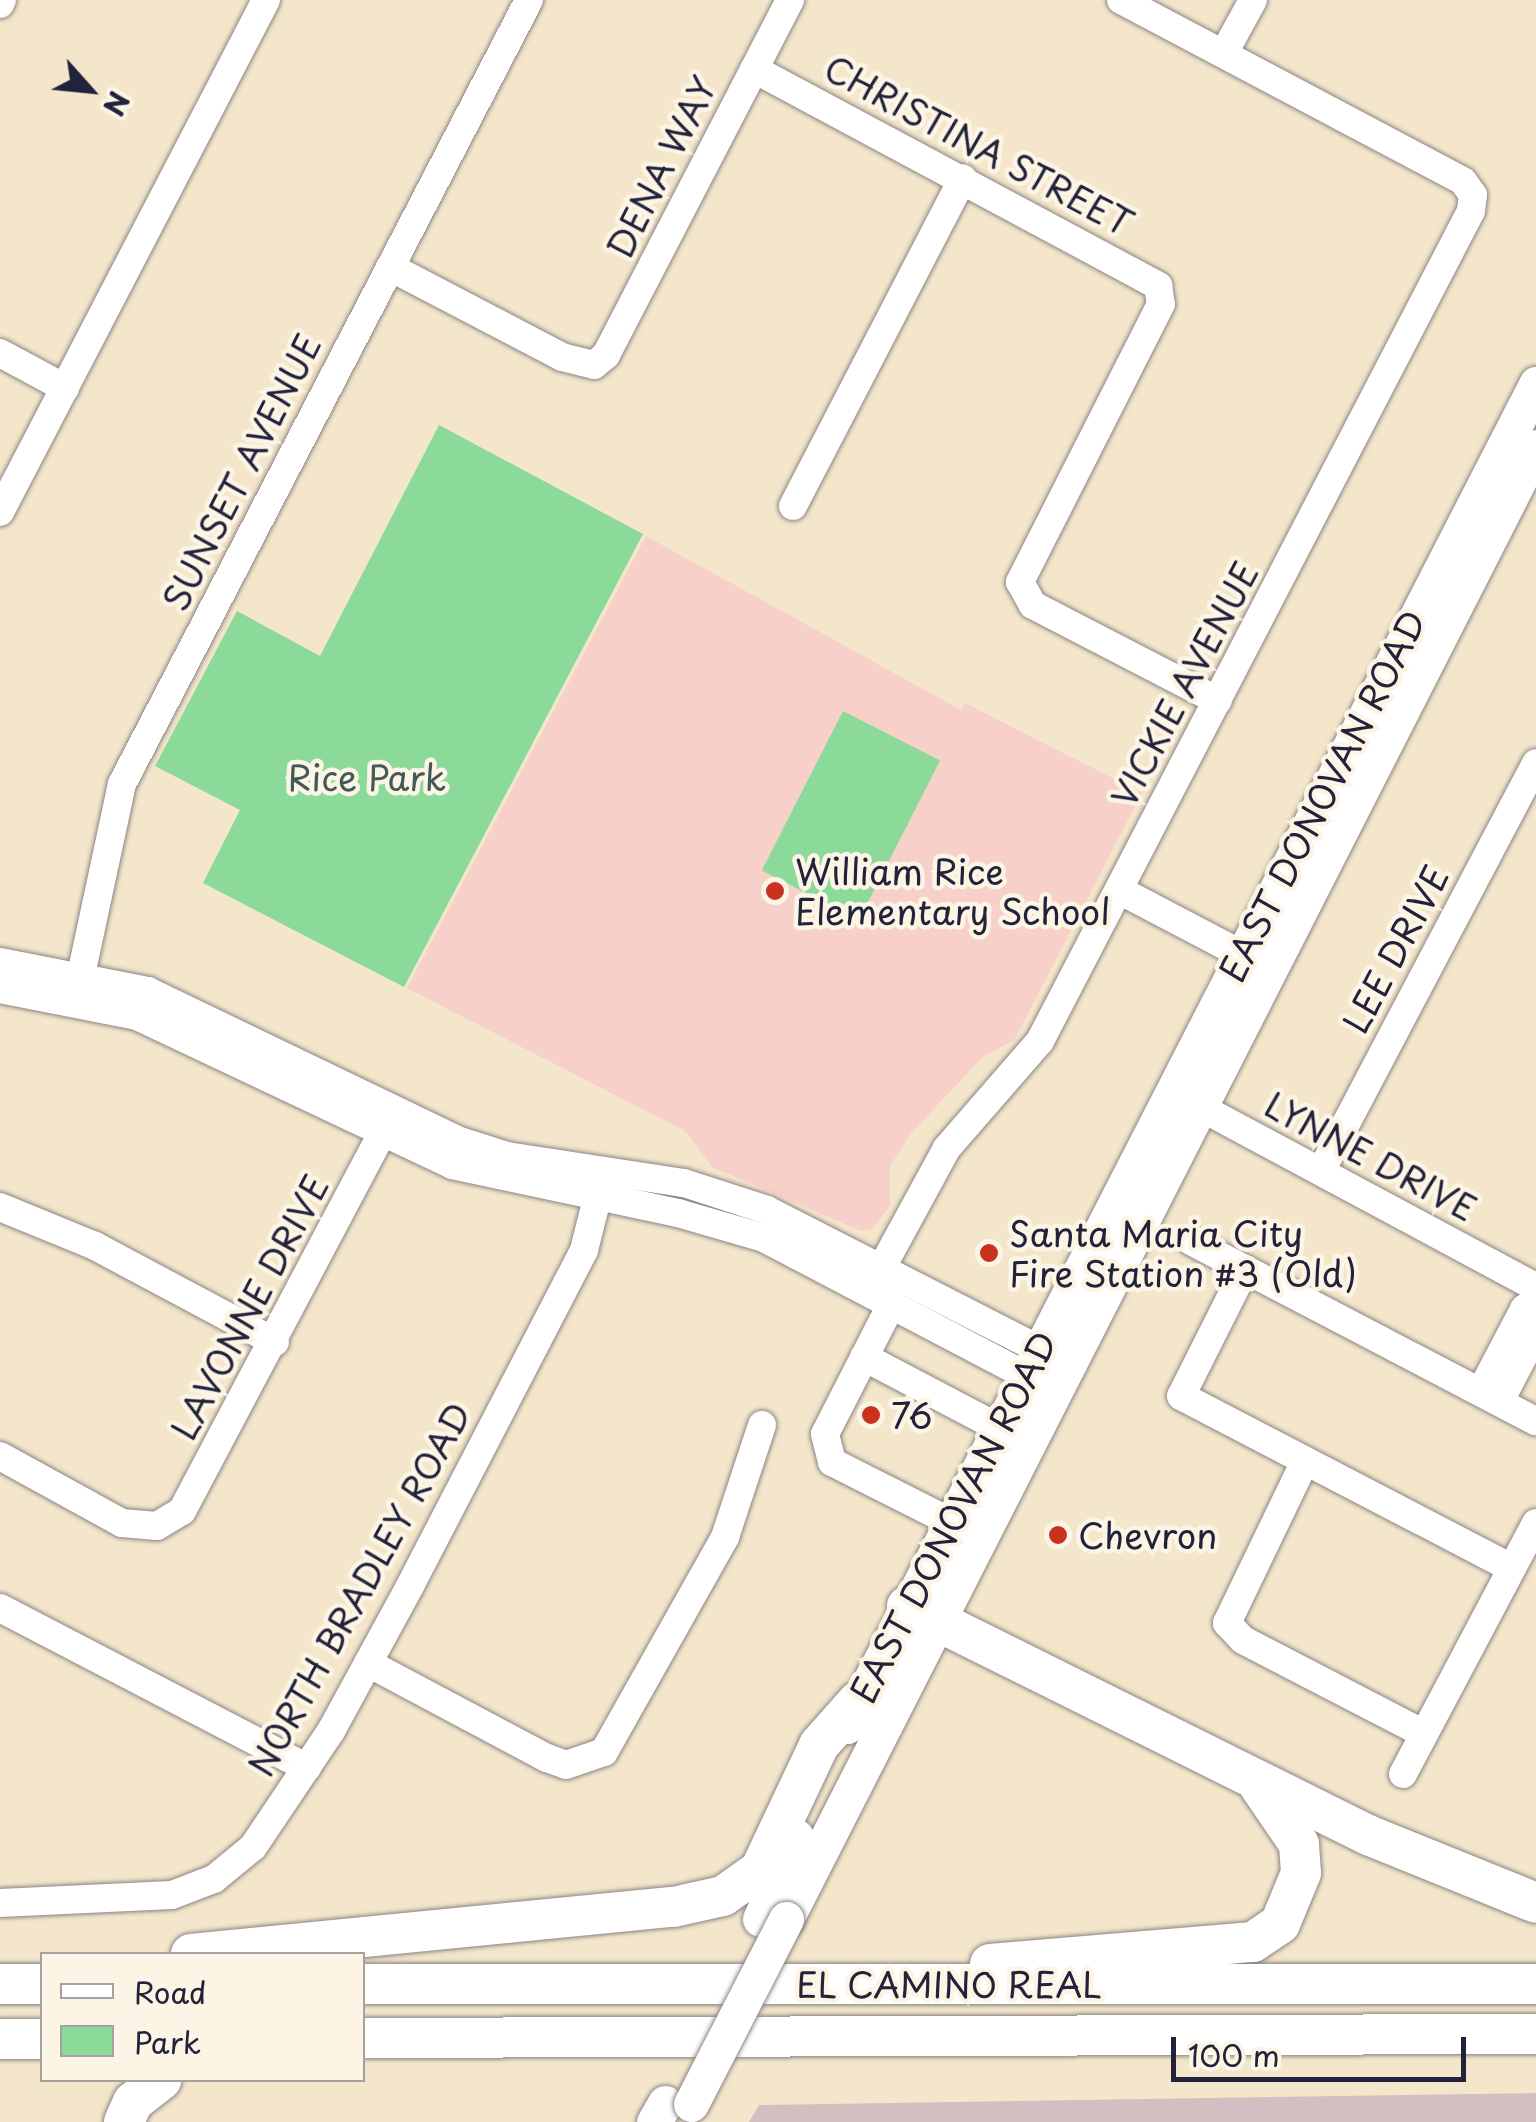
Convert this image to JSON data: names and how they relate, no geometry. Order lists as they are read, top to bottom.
{
  "streets": {
    "highway": ["EL CAMINO REAL"],
    "main road": ["EAST DONOVAN ROAD"],
    "street": [
      "CHRISTINA STREET",
      "DENA WAY",
      "SUNSET AVENUE",
      "VICKIE AVENUE",
      "LEE DRIVE",
      "LYNNE DRIVE",
      "LAVONNE DRIVE",
      "NORTH BRADLEY ROAD"
    ]
  },
  "crossings": [
    ["CHRISTINA STREET", "DENA WAY"],
    ["CHRISTINA STREET", "VICKIE AVENUE"],
    ["DENA WAY", "SUNSET AVENUE"],
    ["VICKIE AVENUE", "EAST DONOVAN ROAD"],
    ["EAST DONOVAN ROAD", "LYNNE DRIVE"],
    ["LEE DRIVE", "LYNNE DRIVE"]
  ],
  "parks": ["Rice Park"],
  "places": [
    "William Rice Elementary School",
    "Santa Maria City Fire Station #3 (Old)",
    "76",
    "Chevron"
  ],
  "legend": ["Road", "Park"],
  "scale_bar": "100 m",
  "north": "bottom right"
}
